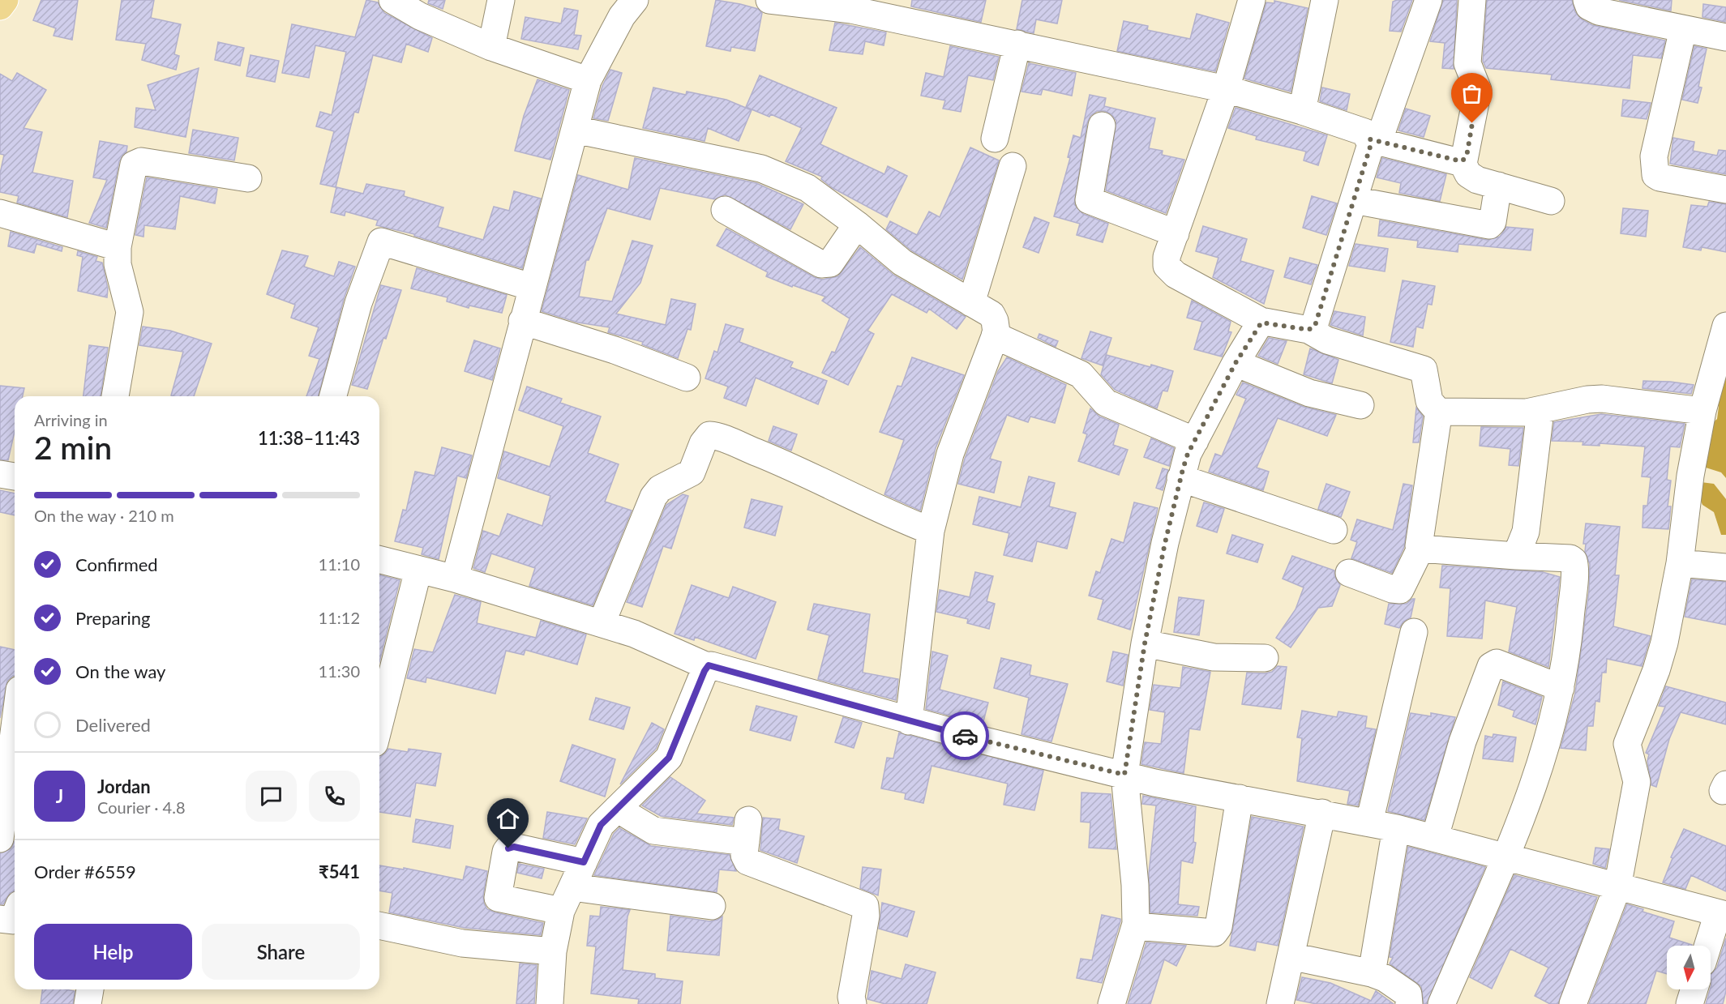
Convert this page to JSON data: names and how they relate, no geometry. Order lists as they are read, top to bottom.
{
  "north": "bottom",
  "page": {
    "heading": ["2 min", "Arriving in", "11:38–11:43"],
    "panel": [
      "Jordan",
      "Courier · 4.8",
      "Order #6559",
      "₹541"
    ],
    "bar": "On the way · 210 m",
    "list": [
      ["Confirmed", "11:10"],
      ["Preparing", "11:12"],
      ["On the way", "11:30"],
      "Delivered"
    ],
    "round": "J",
    "buttons": ["Help", "Share"]
  }
}
